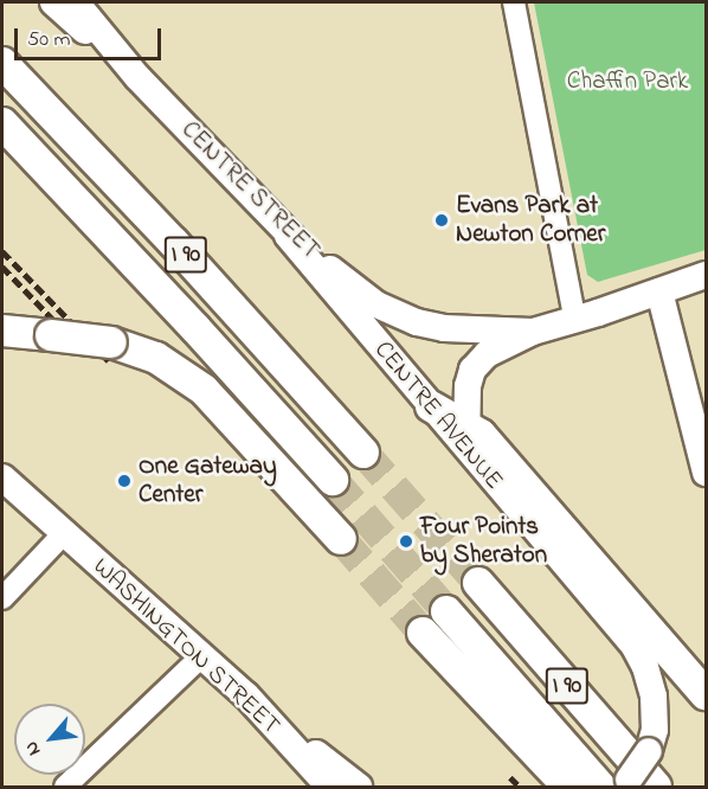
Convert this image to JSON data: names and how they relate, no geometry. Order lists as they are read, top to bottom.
{
  "streets": {
    "highway": ["I 90"],
    "main road": ["CENTRE STREET", "CENTRE AVENUE", "WASHINGTON STREET"]
  },
  "crossings": [
    ["CENTRE STREET", "CENTRE AVENUE"],
    ["I 90", "CENTRE AVENUE"]
  ],
  "parks": ["Chaffin Park"],
  "places": ["Evans Park at Newton Corner", "One Gateway Center", "Four Points by Sheraton"],
  "scale_bar": "50 m",
  "north": "bottom left"
}
